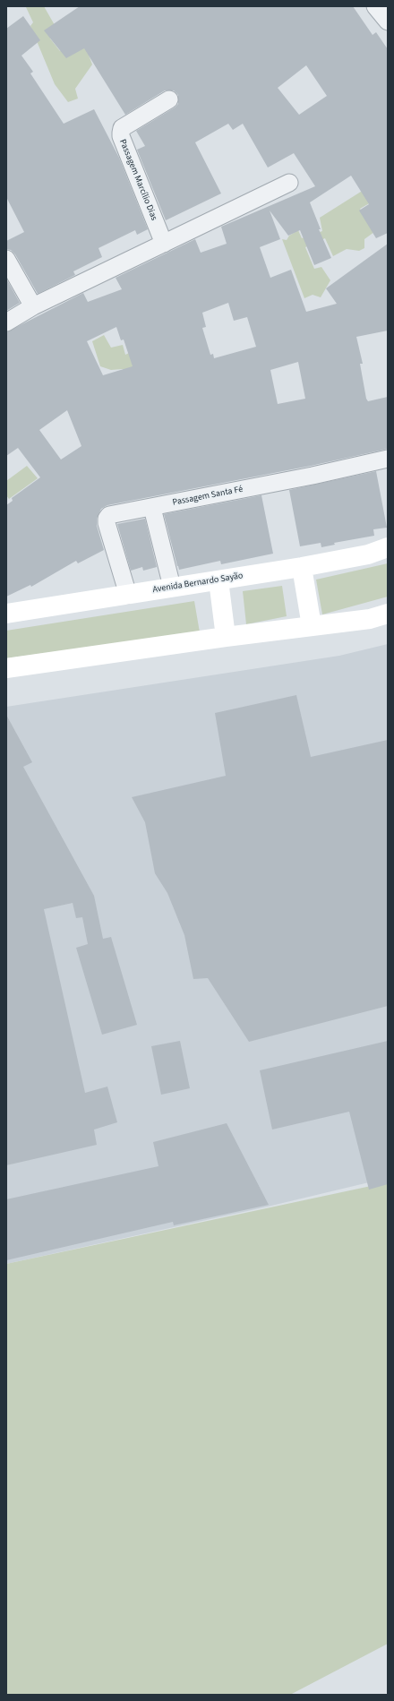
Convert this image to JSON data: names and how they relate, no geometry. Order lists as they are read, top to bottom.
{
  "streets": {
    "street": ["Passagem Marcílio Dias", "Passagem Santa Fé", "Avenida Bernardo Sayão"]
  },
  "crossings": [
    ["Passagem Santa Fé", "Avenida Bernardo Sayão"]
  ]
}
